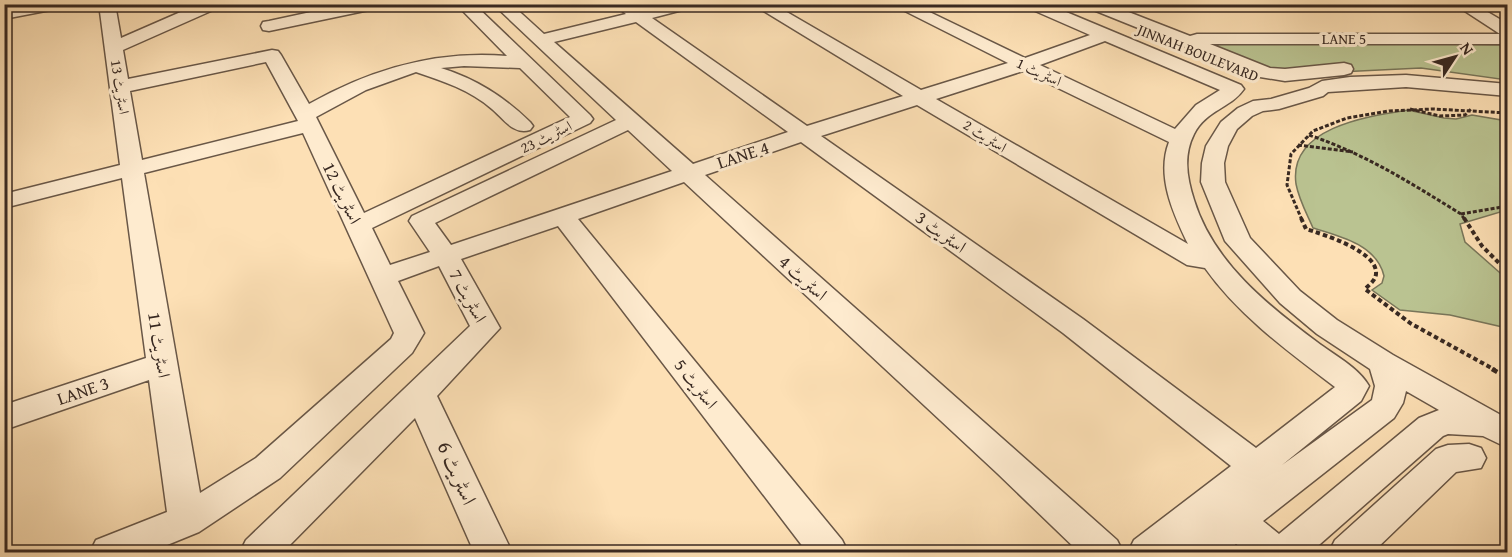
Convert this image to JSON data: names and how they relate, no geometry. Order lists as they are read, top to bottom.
{
  "streets": {
    "street": [
      "LANE 5",
      "JINNAH BOULEVARD",
      "اسٹریٹ 1",
      "اسٹریٹ 13",
      "اسٹریٹ 2",
      "اسٹریٹ 23",
      "LANE 4",
      "اسٹریٹ 12",
      "اسٹریٹ 3",
      "اسٹریٹ 4",
      "اسٹریٹ 7",
      "اسٹریٹ 11",
      "اسٹریٹ 5",
      "LANE 3",
      "اسٹریٹ 6"
    ]
  },
  "crossings": [
    ["اسٹریٹ 1", "LANE 4"],
    ["اسٹریٹ 13", "اسٹریٹ 12"],
    ["اسٹریٹ 13", "اسٹریٹ 11"],
    ["اسٹریٹ 2", "LANE 4"],
    ["اسٹریٹ 23", "اسٹریٹ 12"],
    ["LANE 4", "اسٹریٹ 12"],
    ["LANE 4", "اسٹریٹ 3"],
    ["LANE 4", "اسٹریٹ 4"],
    ["LANE 4", "اسٹریٹ 7"],
    ["LANE 4", "اسٹریٹ 5"],
    ["اسٹریٹ 12", "اسٹریٹ 11"],
    ["اسٹریٹ 4", "اسٹریٹ 7"],
    ["اسٹریٹ 7", "اسٹریٹ 6"],
    ["اسٹریٹ 11", "LANE 3"]
  ],
  "north": "top right"
}
